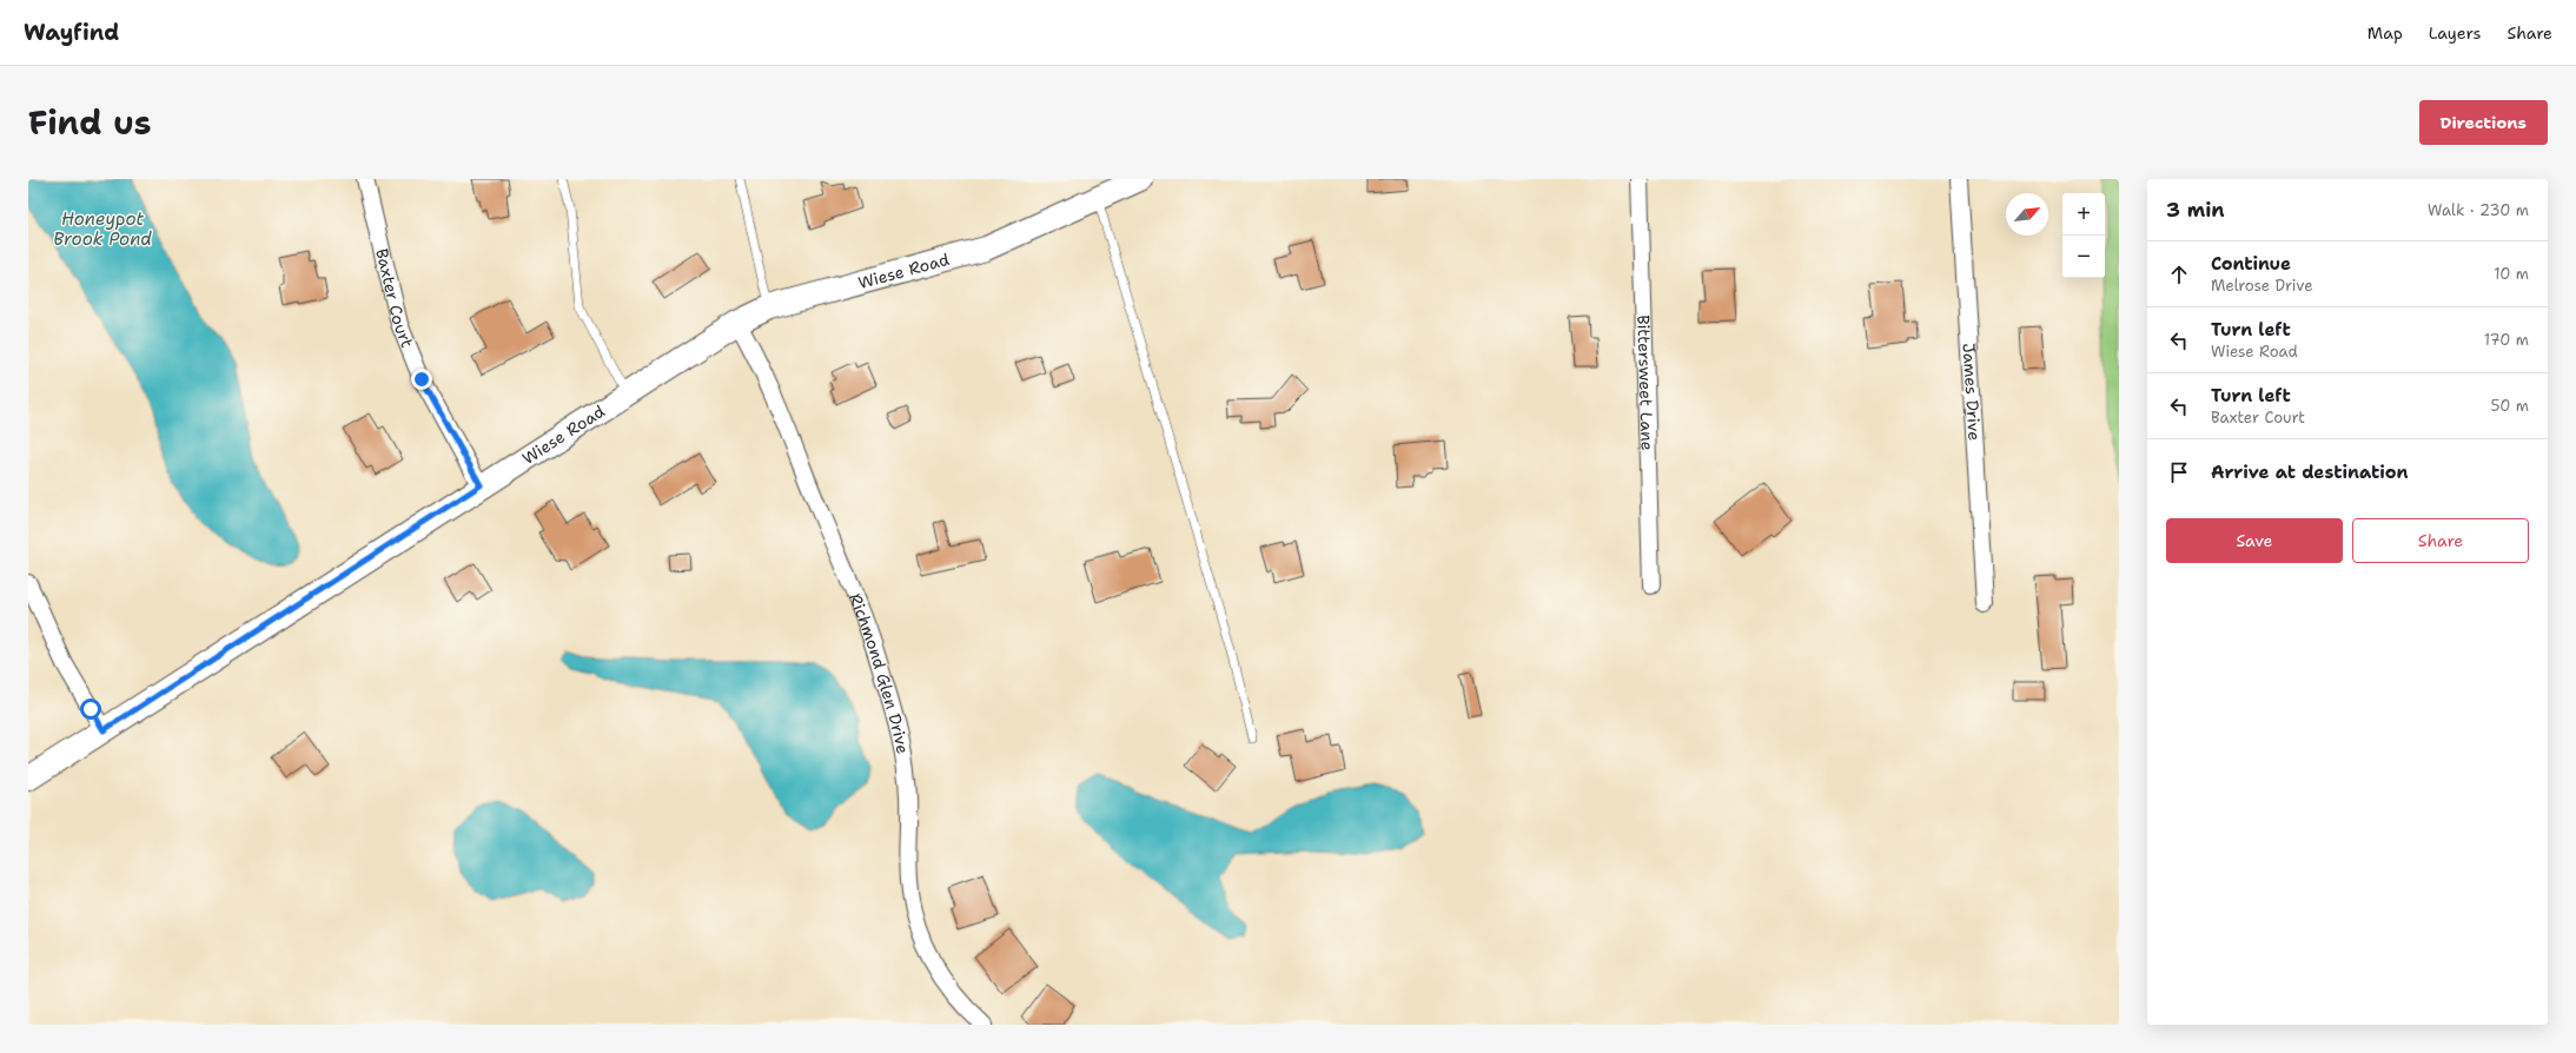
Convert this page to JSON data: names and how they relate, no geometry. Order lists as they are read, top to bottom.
{
  "streets": {
    "street": [
      "Wiese Road",
      "Baxter Court",
      "Bittersweet Lane",
      "James Drive",
      "Richmond Glen Drive"
    ]
  },
  "crossings": [
    ["Wiese Road", "Baxter Court"],
    ["Wiese Road", "Richmond Glen Drive"]
  ],
  "water": ["Honeypot Brook Pond"],
  "north": "top right",
  "page": {
    "header": "Wayfind",
    "nav": ["Map", "Layers", "Share"],
    "title": "Find us",
    "buttons": [
      "Directions",
      ["Save", "Share"]
    ],
    "heading": ["3 min", "Walk · 230 m"],
    "map_buttons": ["+", "−"],
    "list": [
      ["Continue", "Melrose Drive", "10 m"],
      ["Turn left", "Wiese Road", "170 m"],
      ["Turn left", "Baxter Court", "50 m"],
      "Arrive at destination"
    ]
  }
}
